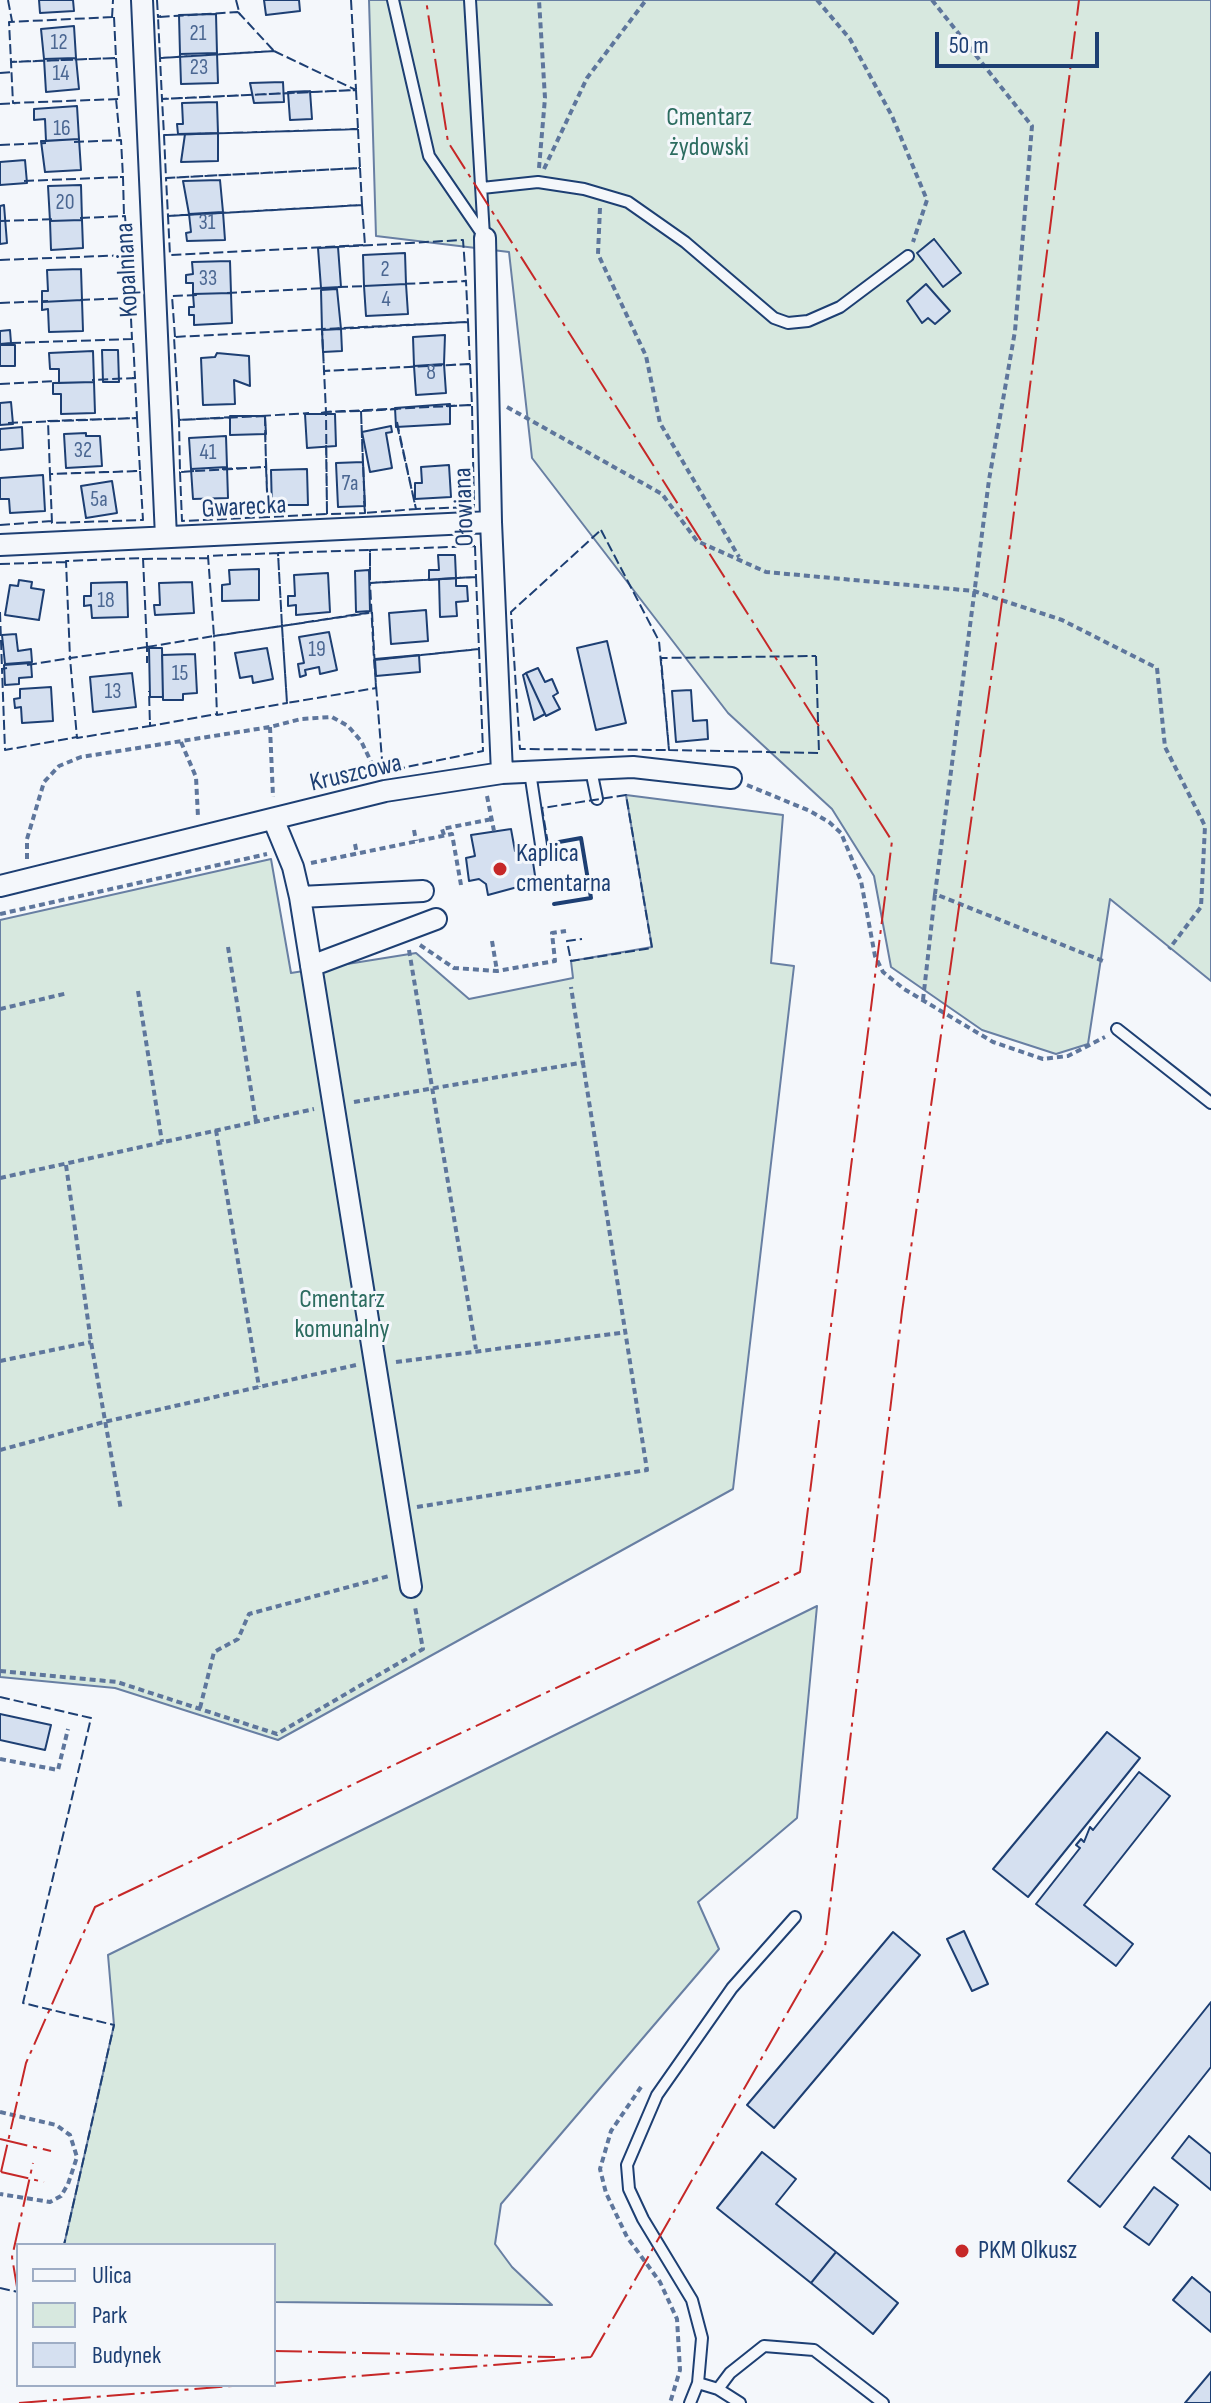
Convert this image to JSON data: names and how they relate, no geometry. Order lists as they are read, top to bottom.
{
  "streets": {
    "street": [
      "Kopalniana",
      "Ołowiana",
      "Gwarecka",
      "Kruszcowa"
    ]
  },
  "crossings": [
    ["Kopalniana", "Gwarecka"],
    ["Ołowiana", "Gwarecka"],
    ["Ołowiana", "Kruszcowa"]
  ],
  "parks": ["Cmentarz żydowski", "Cmentarz komunalny"],
  "places": ["Kaplica cmentarna", "PKM Olkusz"],
  "house_numbers": [
    "21",
    "12",
    "23",
    "14",
    "16",
    "20",
    "31",
    "2",
    "33",
    "4",
    "8",
    "32",
    "41",
    "7a",
    "5a",
    "18",
    "19",
    "15",
    "13"
  ],
  "legend": ["Ulica", "Park", "Budynek"],
  "scale_bar": "50 m"
}
